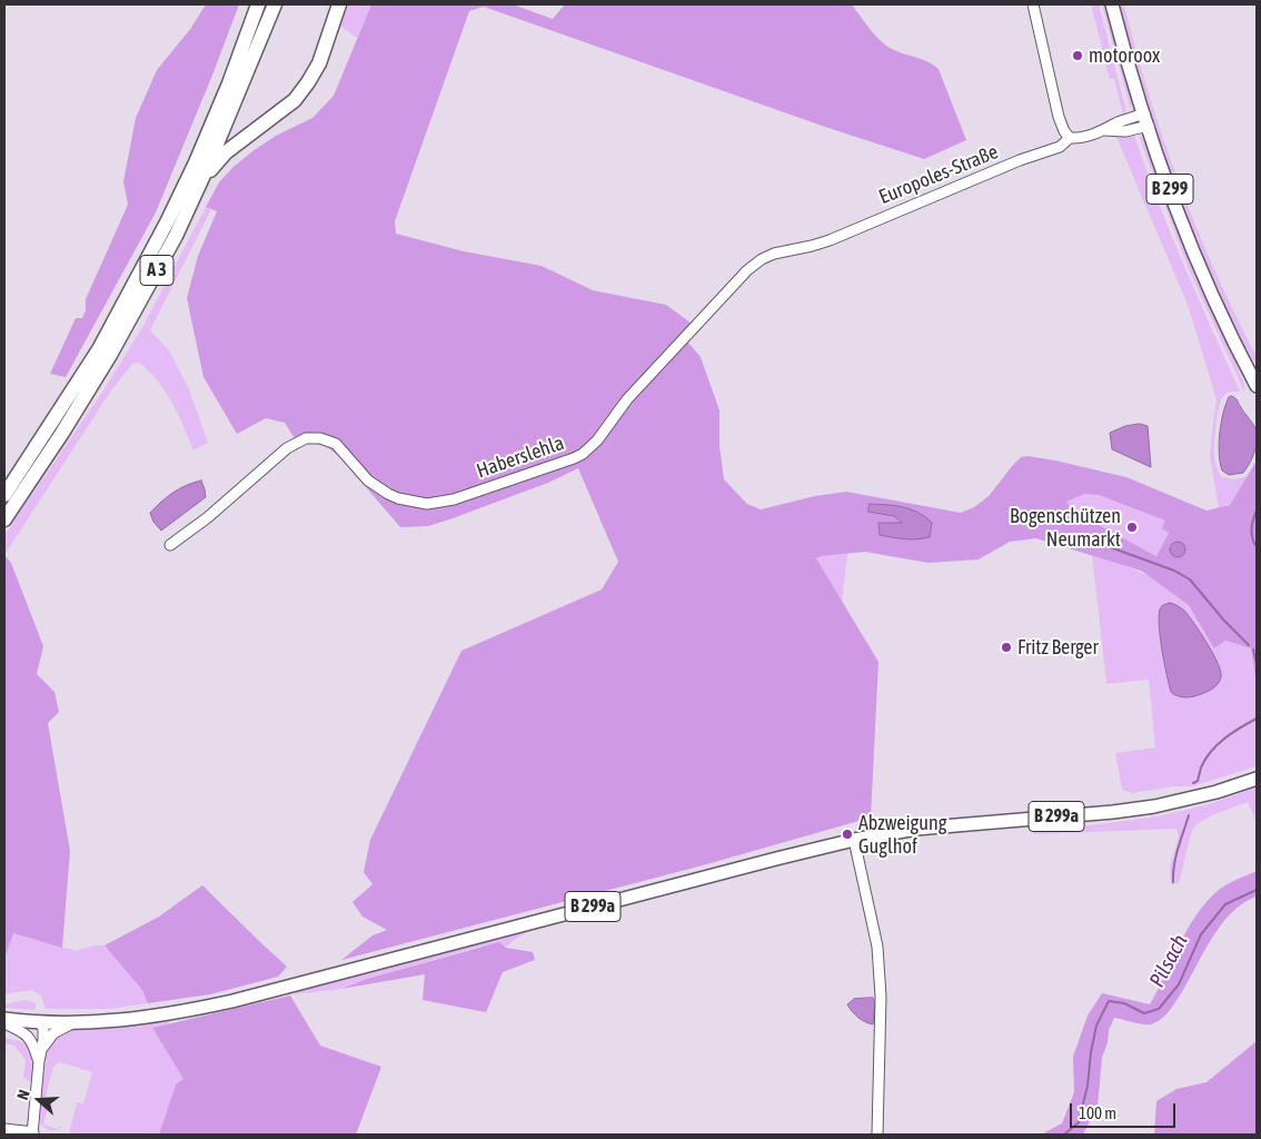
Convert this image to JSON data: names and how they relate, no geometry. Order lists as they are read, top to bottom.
{
  "streets": {
    "highway": ["A 3"],
    "main road": ["B 299", "B 299a"],
    "street": ["Europoles-Straße", "Haberslehla"]
  },
  "crossings": [
    ["Europoles-Straße", "B 299"],
    ["Europoles-Straße", "Haberslehla"]
  ],
  "water": ["Pilsach"],
  "places": [
    "motoroox",
    "Bogenschützen Neumarkt",
    "Fritz Berger",
    "Abzweigung Guglhof"
  ],
  "scale_bar": "100 m",
  "north": "left"
}
